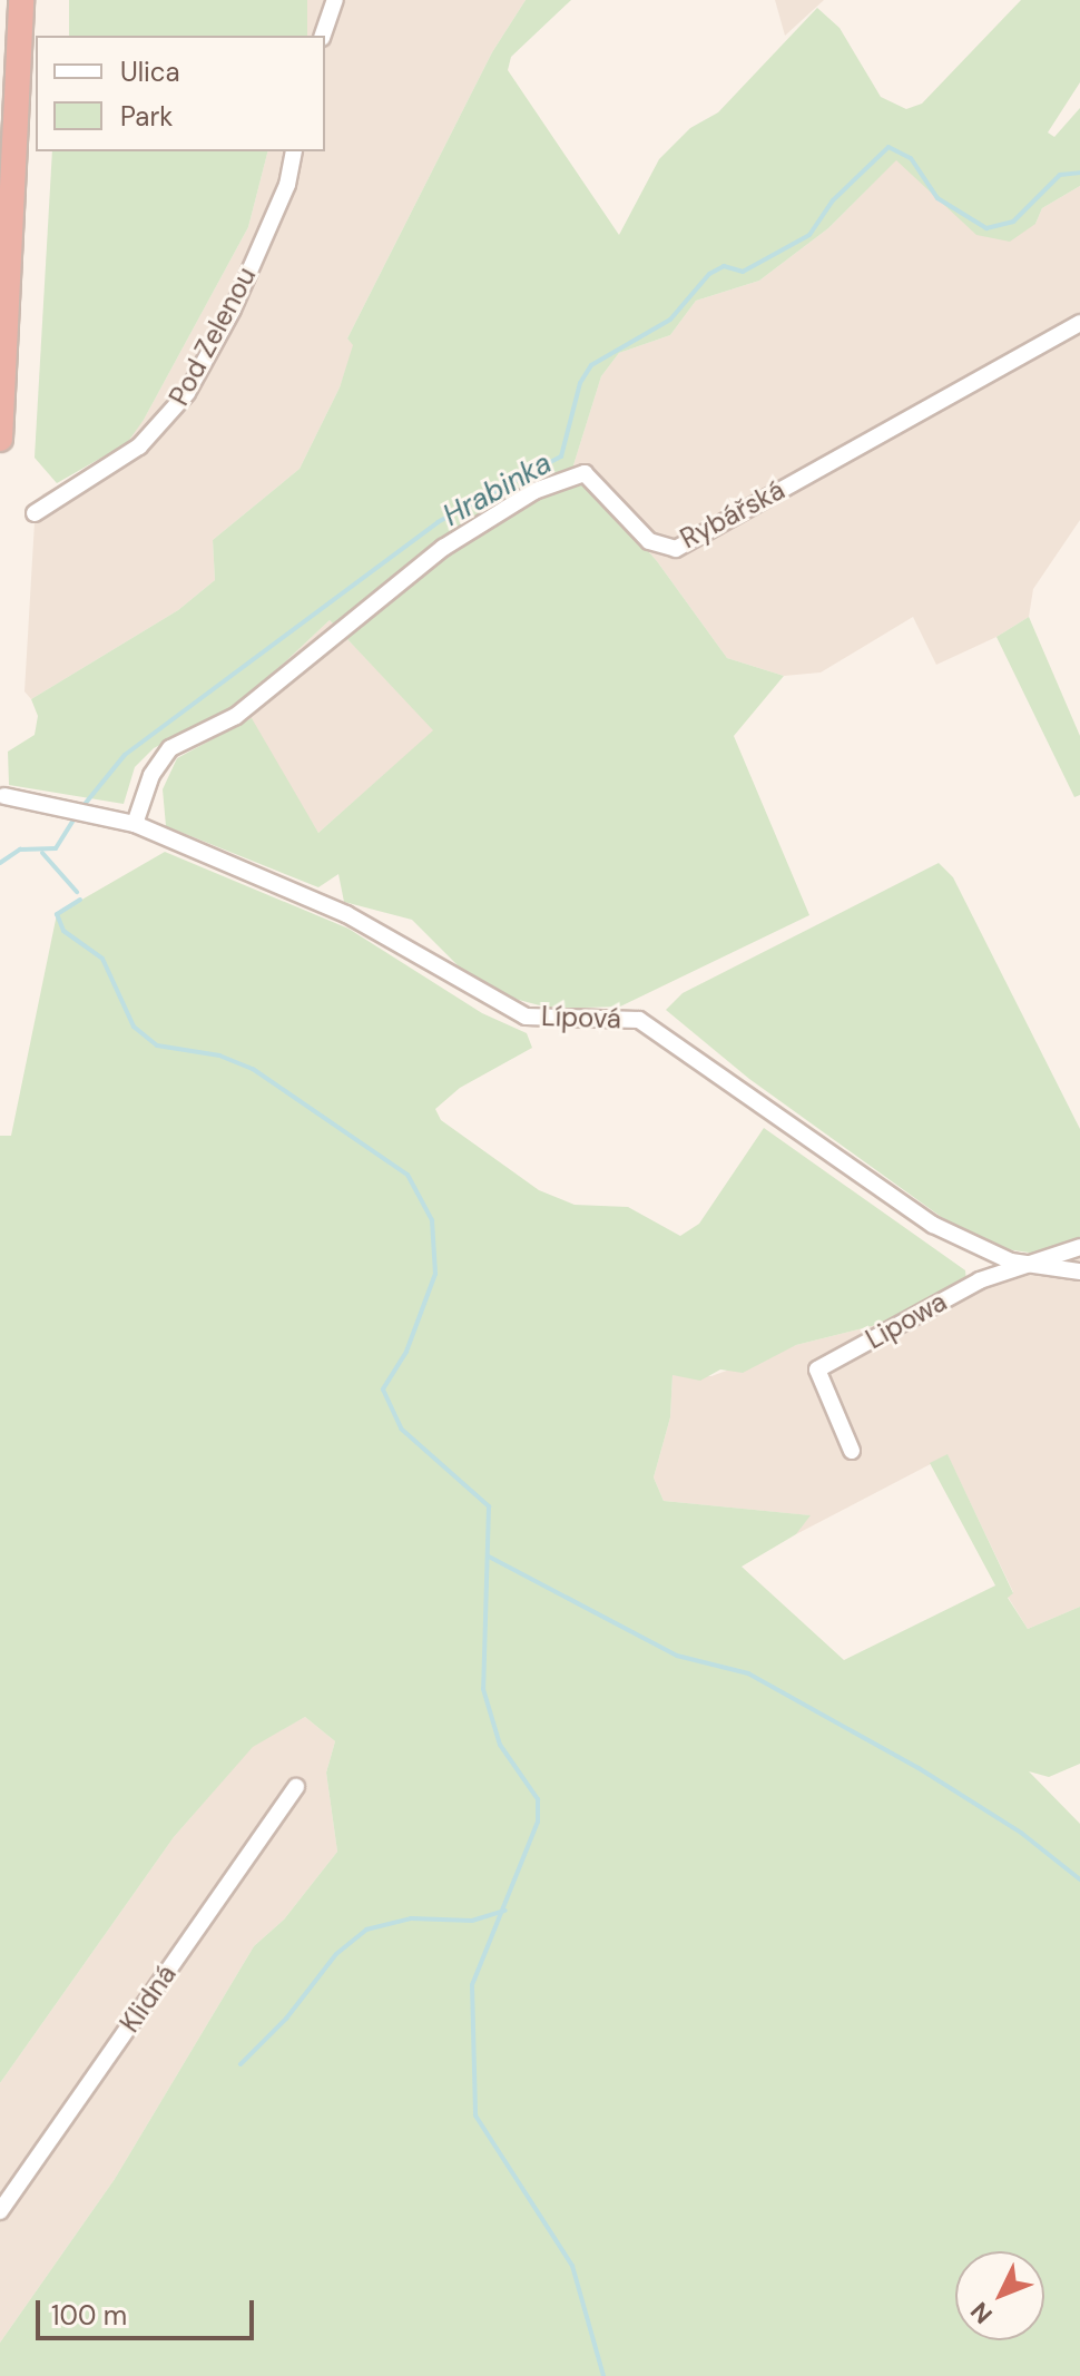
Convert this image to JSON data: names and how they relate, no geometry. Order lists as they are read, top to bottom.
{
  "streets": {
    "street": [
      "Pod Zelenou",
      "Rybářská",
      "Lípová",
      "Lipowa",
      "Klidná"
    ]
  },
  "crossings": [
    ["Rybářská", "Lípová"],
    ["Lípová", "Lipowa"]
  ],
  "water": ["Hrabinka"],
  "legend": ["Ulica", "Park"],
  "scale_bar": "100 m",
  "north": "bottom left"
}
